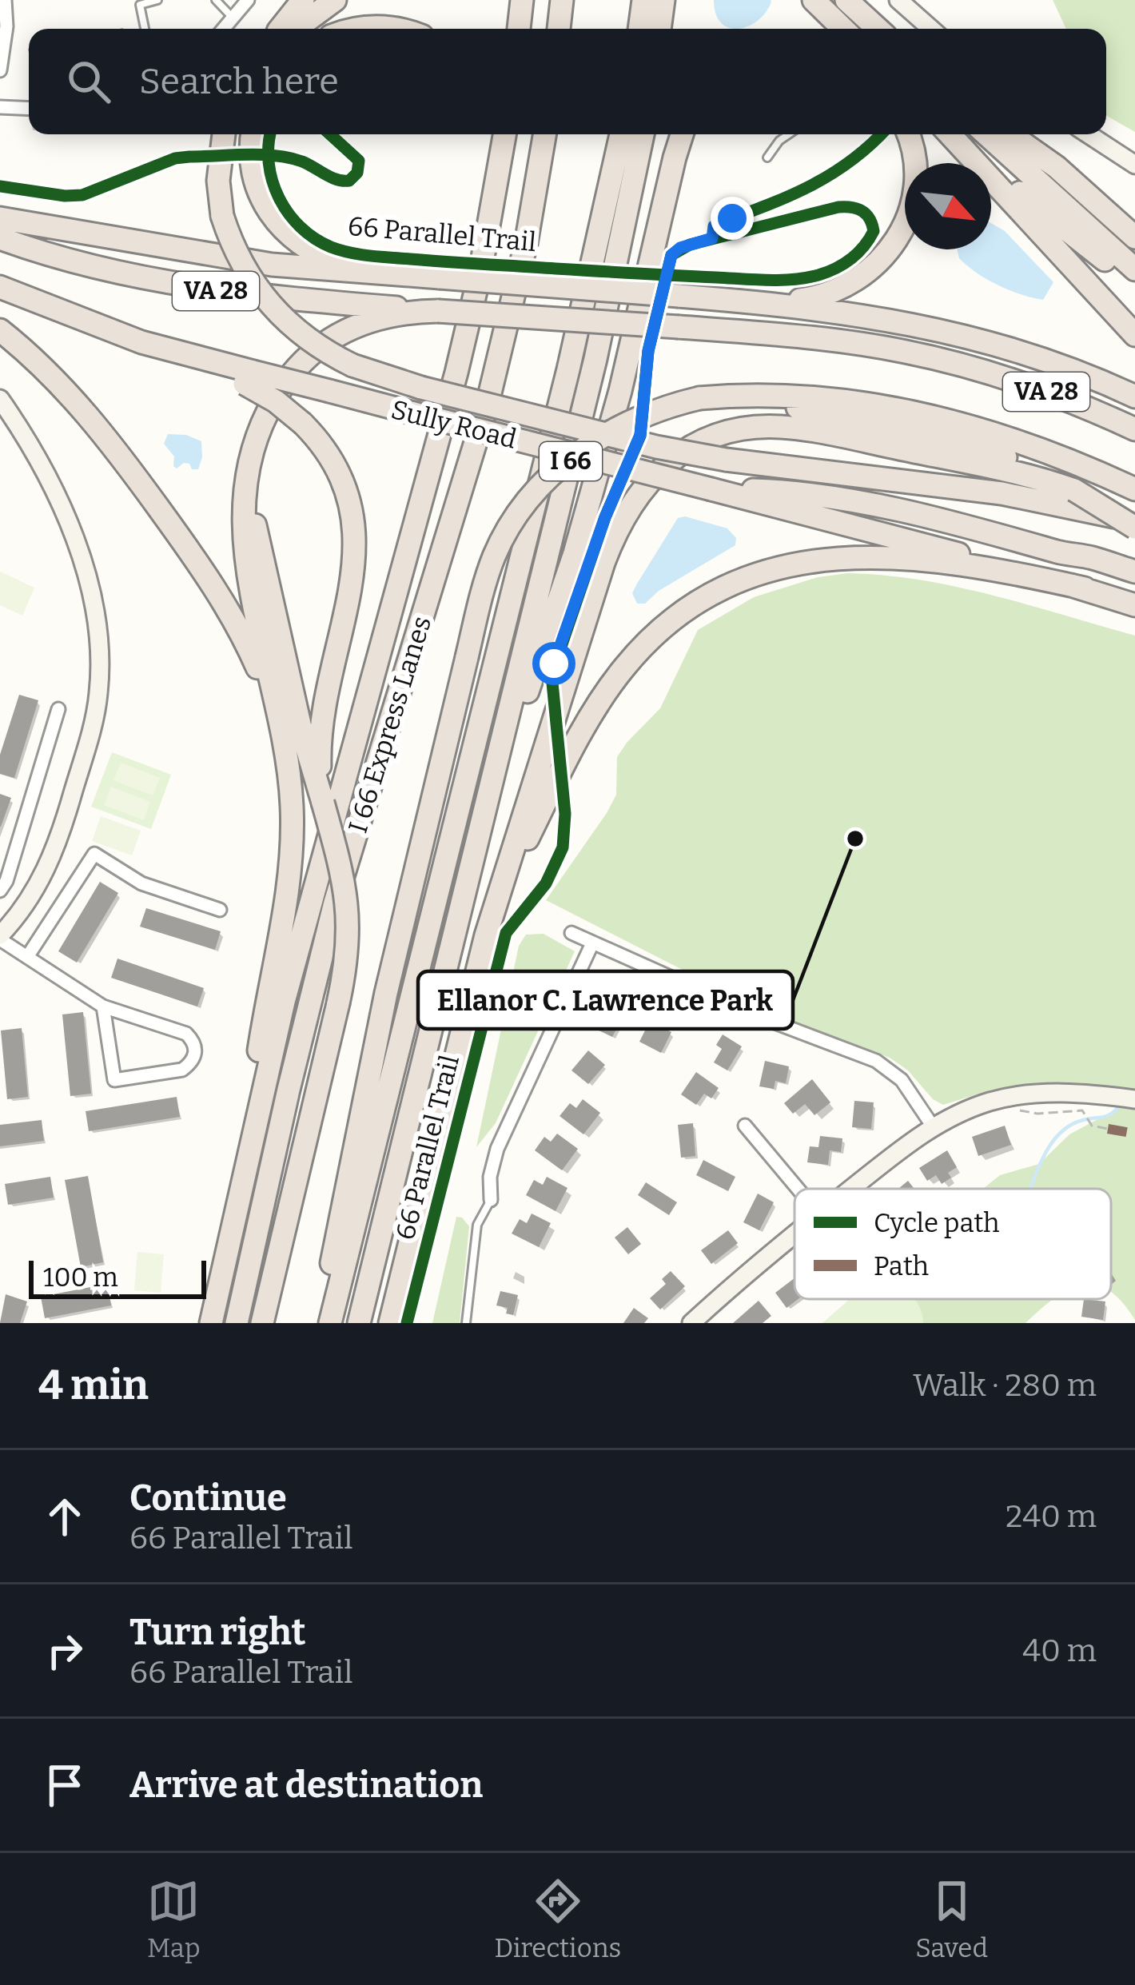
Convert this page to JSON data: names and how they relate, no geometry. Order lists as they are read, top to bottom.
{
  "streets": {
    "highway": [
      "VA 28",
      "Sully Road",
      "I 66",
      "I 66 Express Lanes"
    ],
    "cycle path": ["66 Parallel Trail"]
  },
  "places": ["Ellanor C. Lawrence Park"],
  "legend": ["Cycle path", "Path"],
  "scale_bar": "100 m",
  "north": "bottom right",
  "page": {
    "search": "Search here",
    "scale": "100 m",
    "heading": ["4 min", "Walk · 280 m"],
    "list": [
      ["Continue", "66 Parallel Trail", "240 m"],
      ["Turn right", "66 Parallel Trail", "40 m"],
      "Arrive at destination"
    ],
    "nav": ["Map", "Directions", "Saved"]
  }
}
